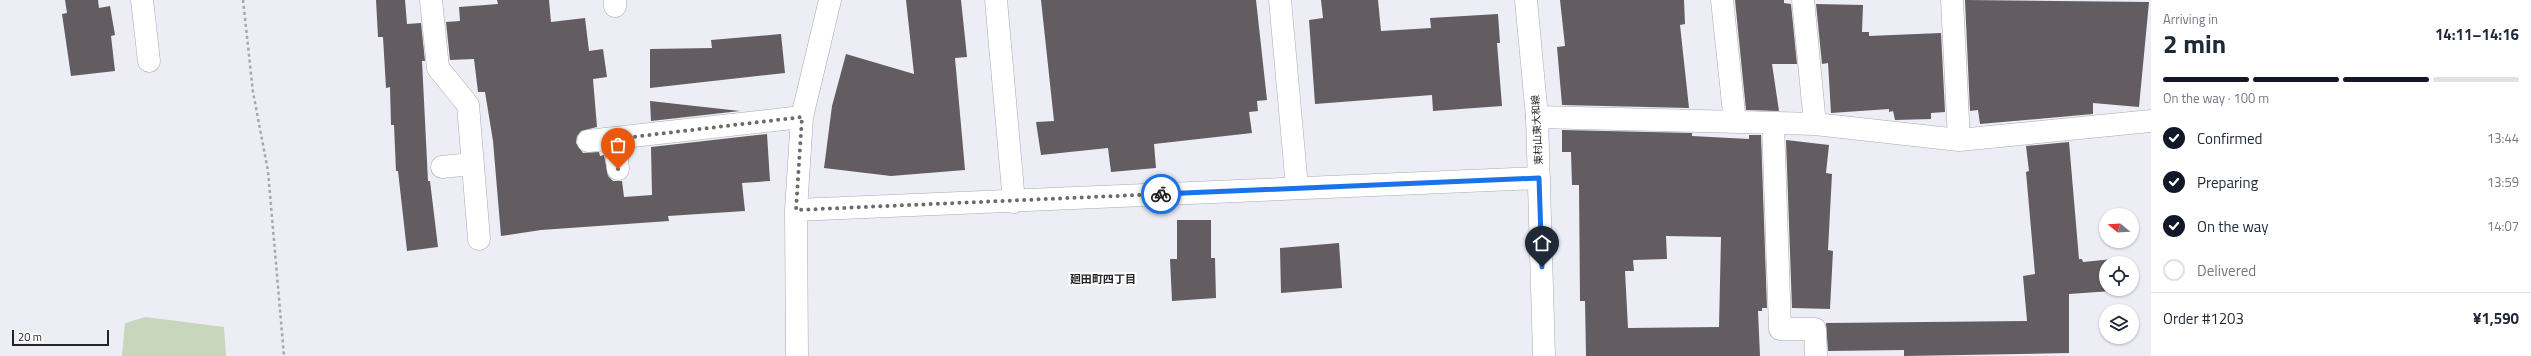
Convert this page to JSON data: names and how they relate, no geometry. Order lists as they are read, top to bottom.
{
  "streets": {
    "street": ["東村山東大和線"]
  },
  "districts": ["廻田町四丁目"],
  "scale_bar": "20 m",
  "north": "left",
  "page": {
    "heading": ["2 min", "Arriving in", "14:11–14:16"],
    "panel": ["Order #1203", "¥1,590"],
    "bar": "On the way · 100 m",
    "list": [
      ["Confirmed", "13:44"],
      ["Preparing", "13:59"],
      ["On the way", "14:07"],
      "Delivered"
    ],
    "scale": "20 m"
  }
}
